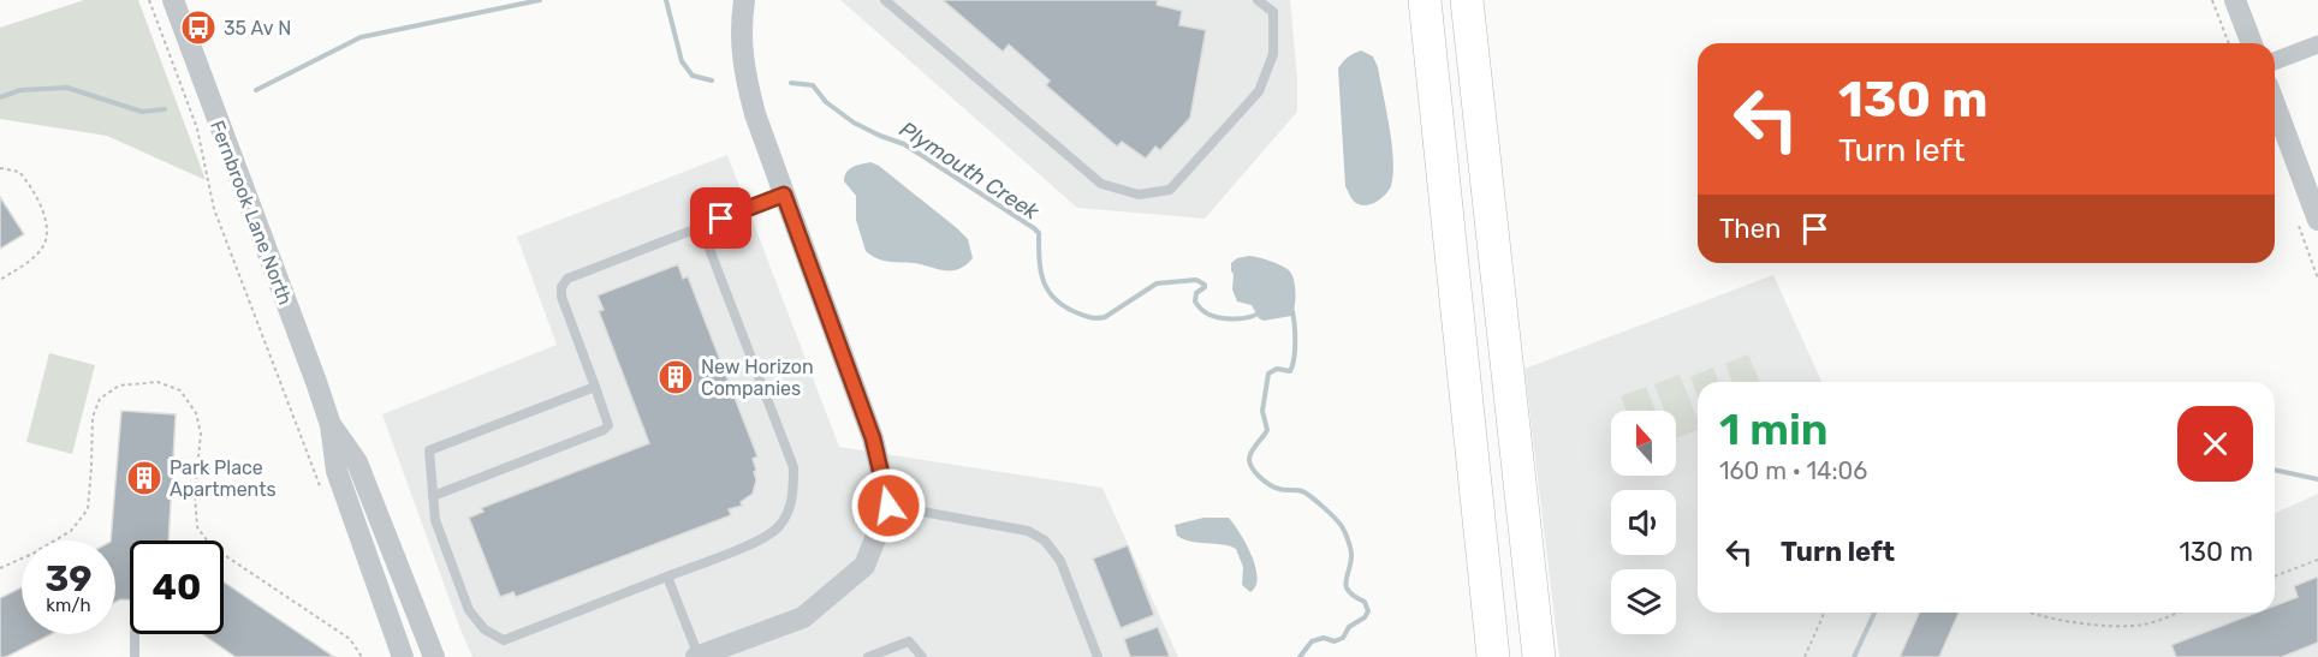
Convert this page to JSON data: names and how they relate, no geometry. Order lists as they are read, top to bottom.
{
  "streets": {
    "street": ["Fernbrook Lane North"]
  },
  "water": ["Plymouth Creek"],
  "places": {
    "bus stop": ["35 Av N"],
    "building": ["New Horizon Companies", "Park Place Apartments"]
  },
  "north": "top",
  "page": {
    "turn": ["130 m", "Turn left"],
    "then": "Then",
    "heading": ["1 min", "160 m · 14:06"],
    "list": [
      {
        "name": "Turn left",
        "value": "130 m"
      }
    ],
    "speed": "39 km/h",
    "limit": "40"
  }
}
